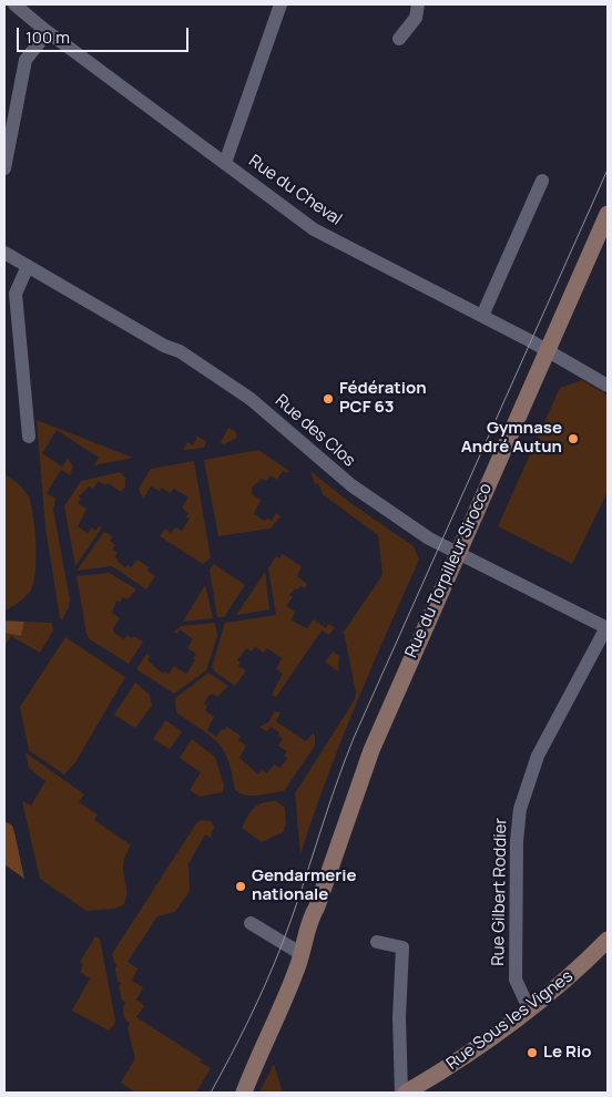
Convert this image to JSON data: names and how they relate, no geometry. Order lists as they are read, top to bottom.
{
  "streets": {
    "street": [
      "Rue du Cheval",
      "Rue des Clos",
      "Rue du Torpilleur Sirocco",
      "Rue Gilbert Roddier",
      "Rue Sous les Vignes"
    ]
  },
  "crossings": [
    ["Rue du Cheval", "Rue du Torpilleur Sirocco"],
    ["Rue des Clos", "Rue du Torpilleur Sirocco"],
    ["Rue des Clos", "Rue Gilbert Roddier"],
    ["Rue Gilbert Roddier", "Rue Sous les Vignes"]
  ],
  "places": [
    "Fédération PCF 63",
    "Gymnase André Autun",
    "Gendarmerie nationale",
    "Le Rio"
  ],
  "scale_bar": "100 m"
}
